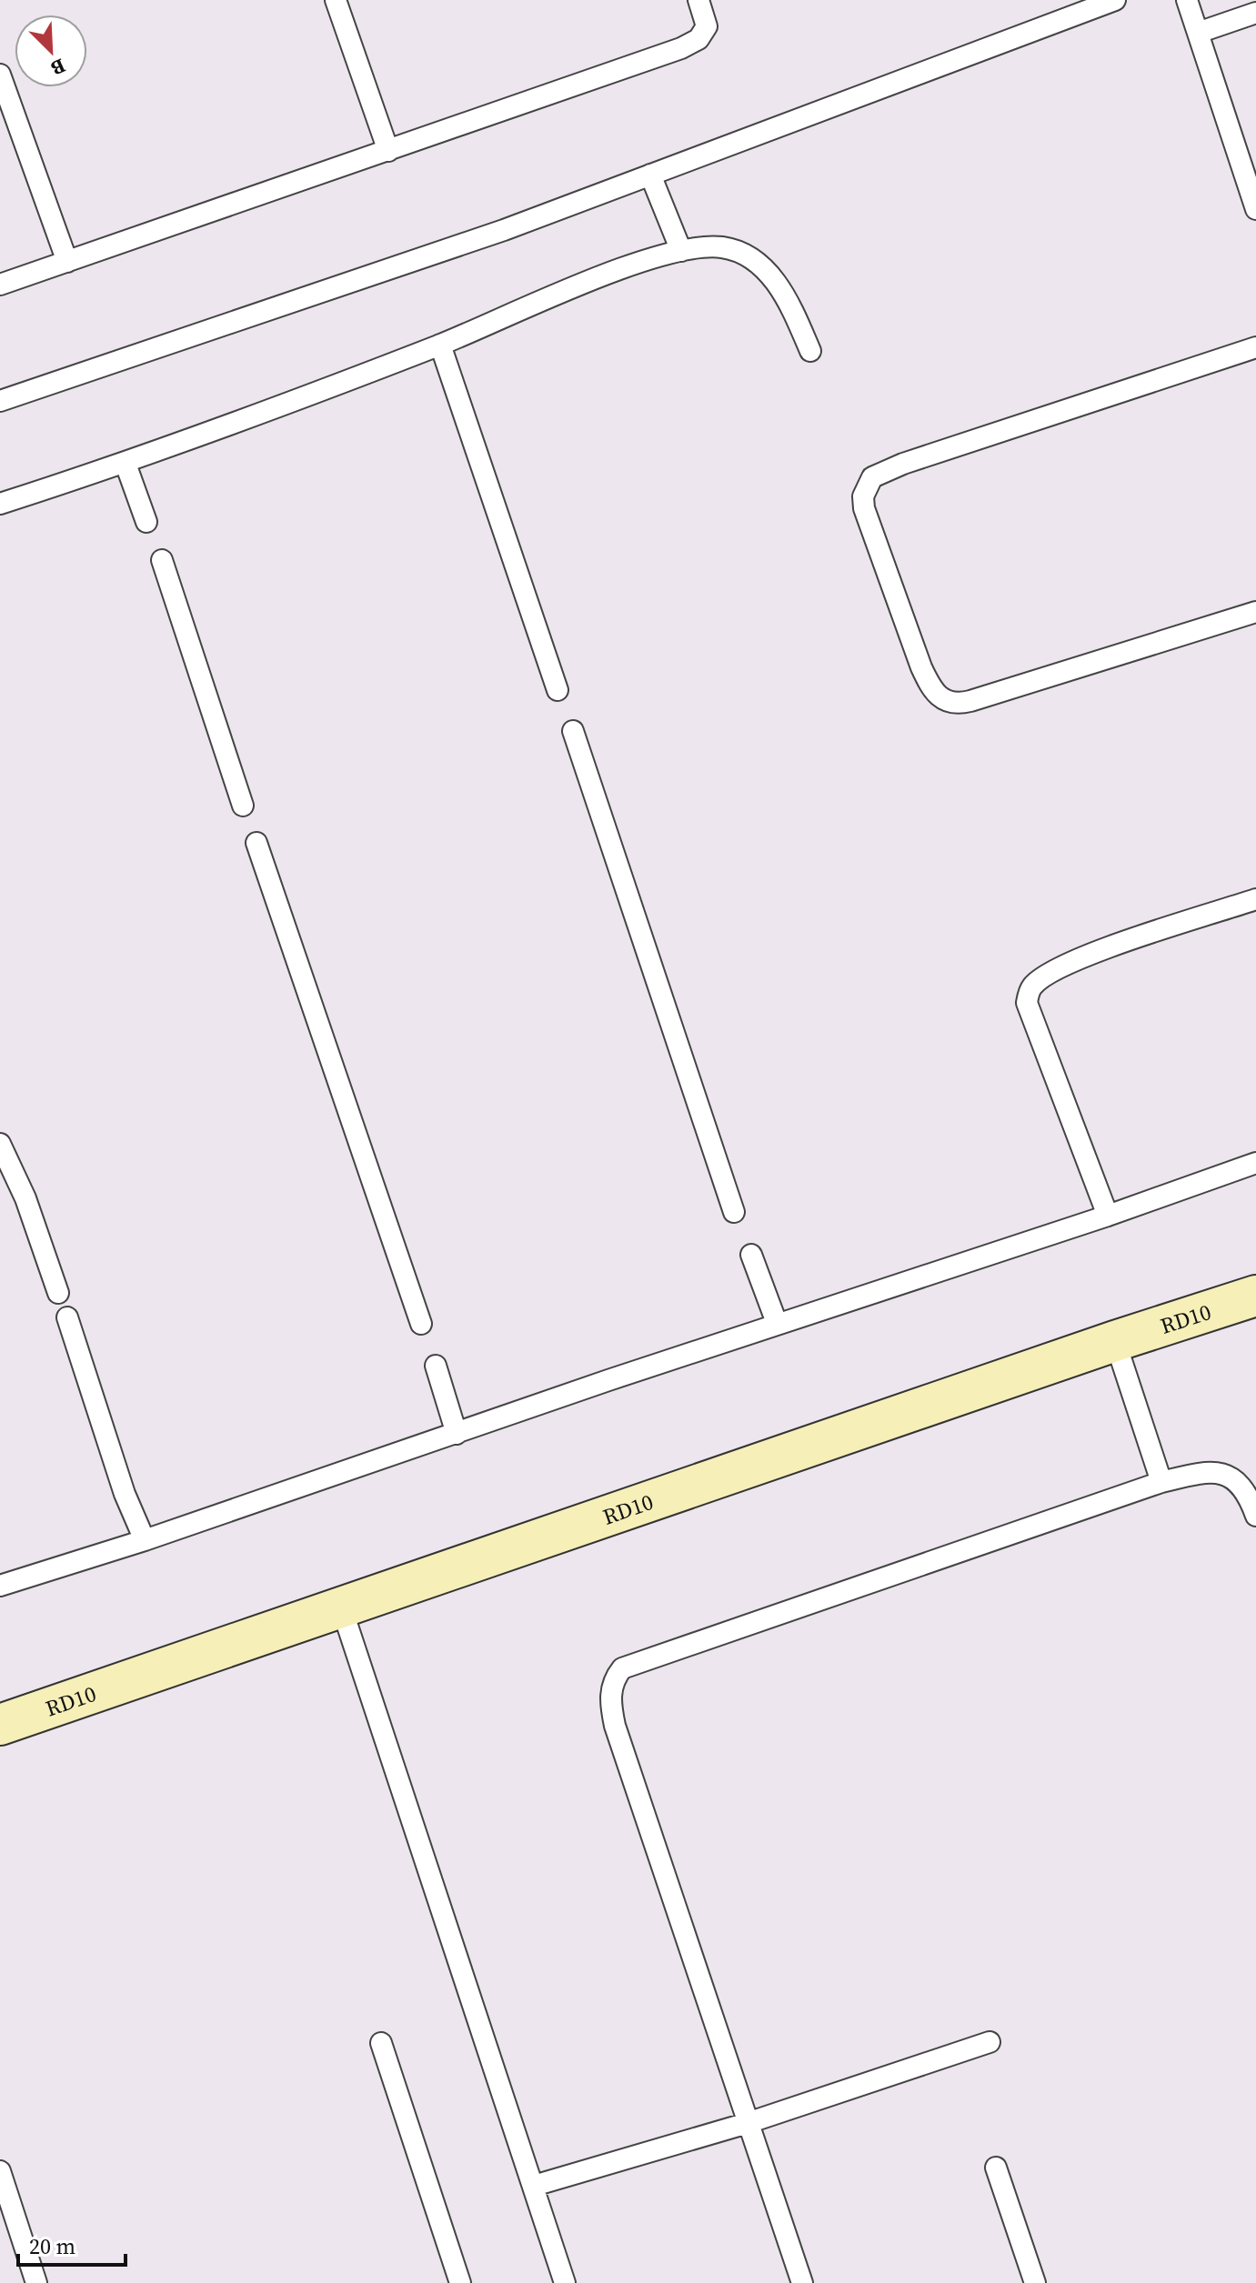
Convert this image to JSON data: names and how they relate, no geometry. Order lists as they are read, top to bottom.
{
  "streets": {
    "street": ["RD10"]
  },
  "scale_bar": "20 m",
  "north": "bottom right"
}
